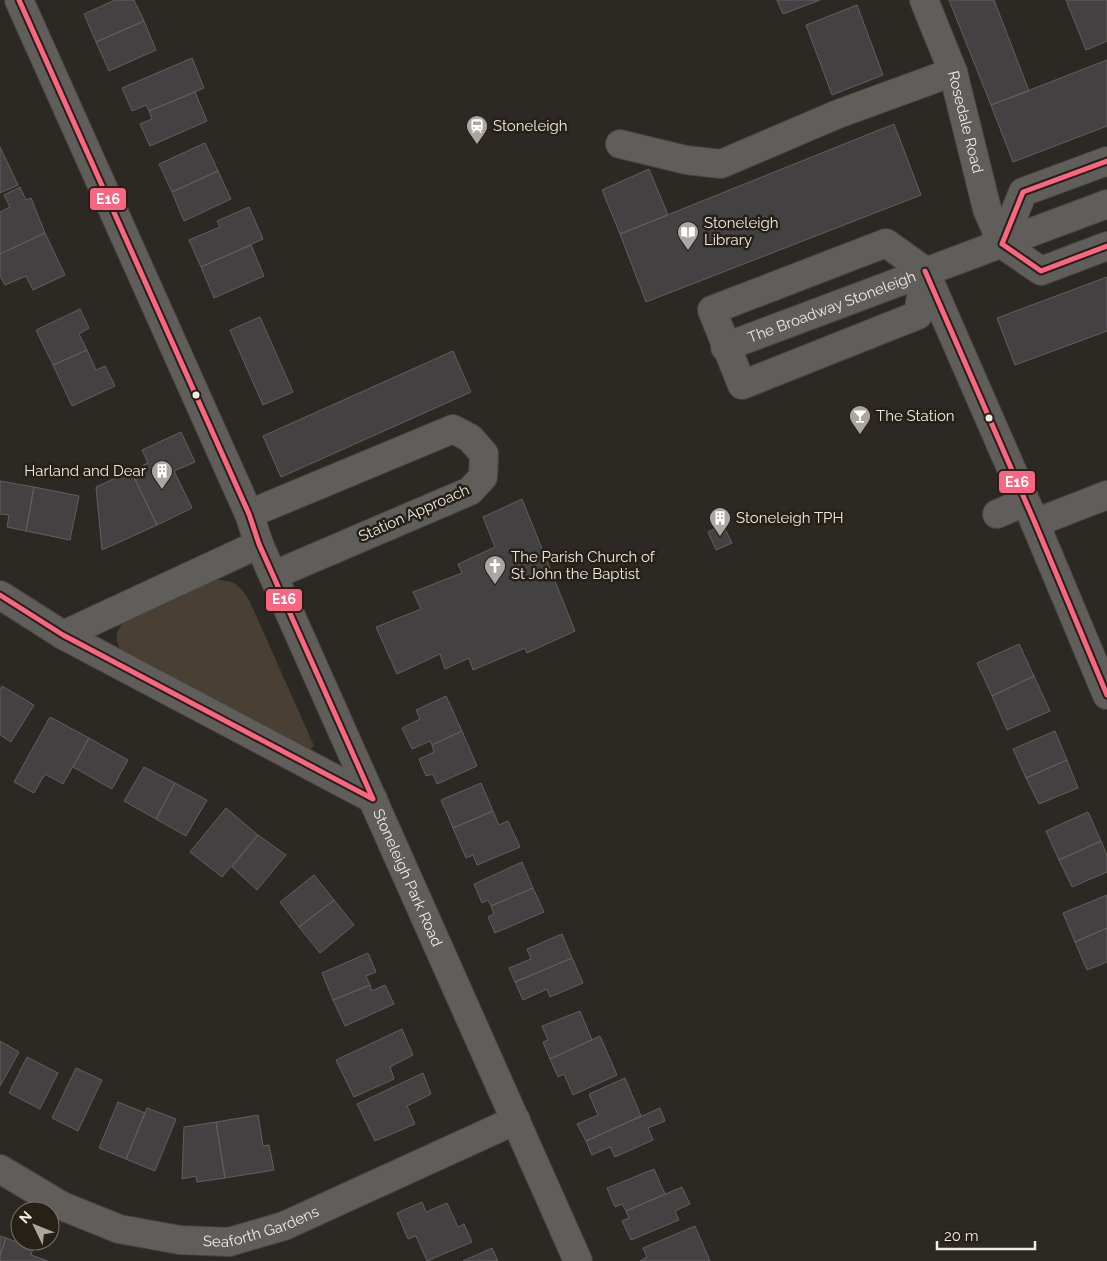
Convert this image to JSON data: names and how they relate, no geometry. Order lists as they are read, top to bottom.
{
  "streets": {
    "street": [
      "Rosedale Road",
      "The Broadway Stoneleigh",
      "Station Approach",
      "Stoneleigh Park Road",
      "Seaforth Gardens"
    ]
  },
  "crossings": [
    ["Rosedale Road", "The Broadway Stoneleigh"],
    ["Station Approach", "Stoneleigh Park Road"],
    ["Stoneleigh Park Road", "Seaforth Gardens"]
  ],
  "places": {
    "station": ["Stoneleigh"],
    "library": ["Stoneleigh Library"],
    "bar": ["The Station"],
    "building": ["Harland and Dear", "Stoneleigh TPH"],
    "church": ["The Parish Church of St John the Baptist"]
  },
  "lines": ["transit line E16"],
  "scale_bar": "20 m",
  "north": "top left"
}
